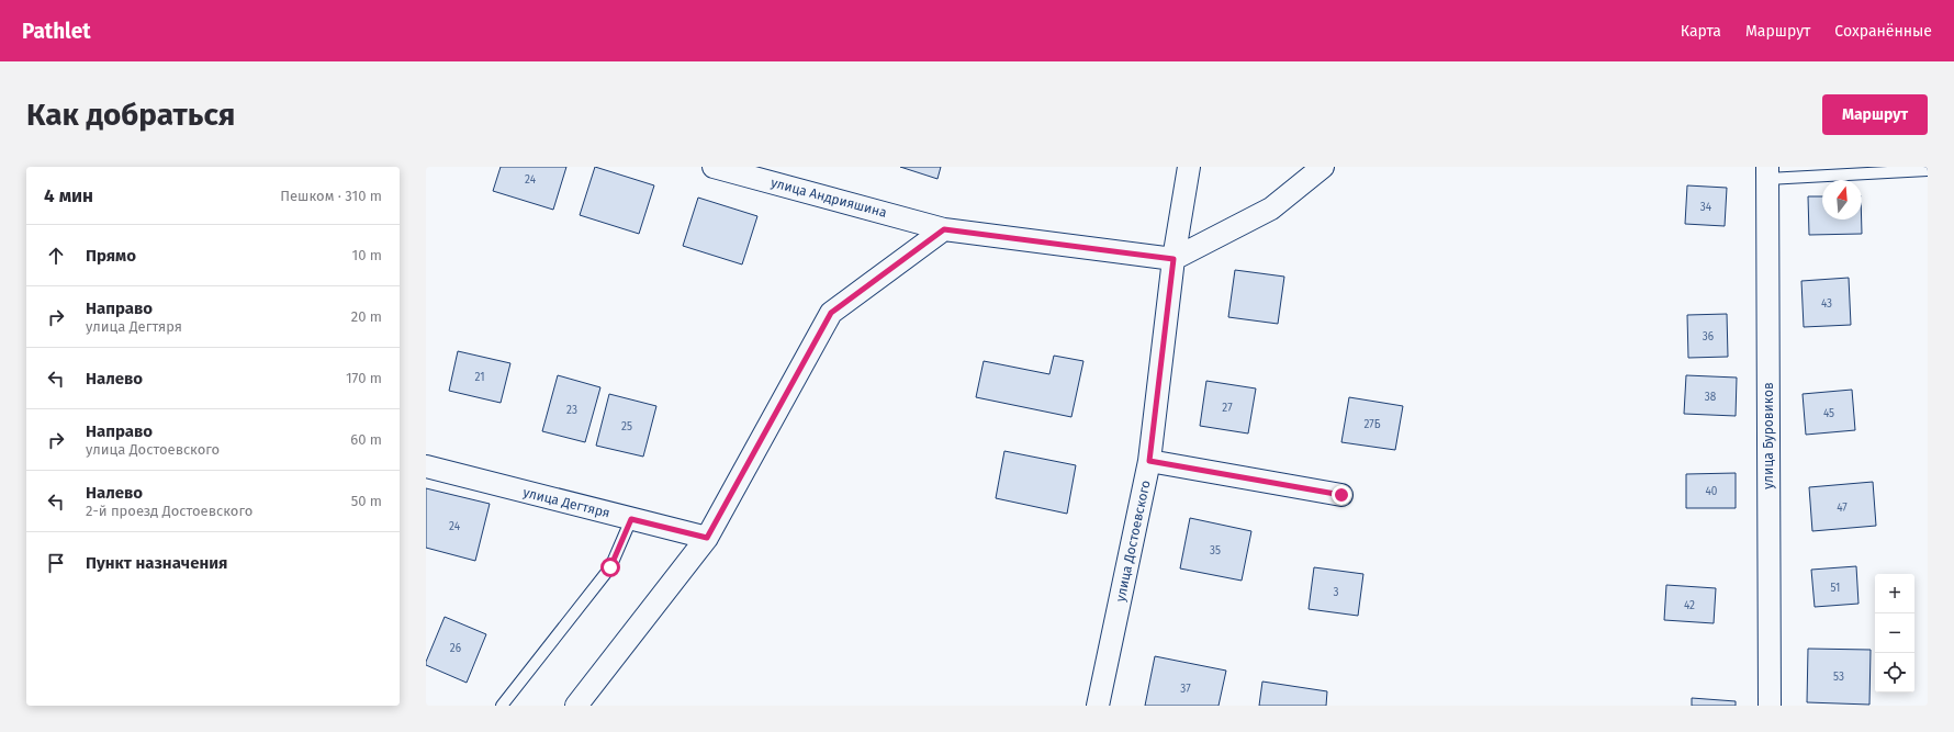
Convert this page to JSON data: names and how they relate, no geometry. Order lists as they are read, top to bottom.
{
  "streets": {
    "street": [
      "улица Андрияшина",
      "улица Буровиков",
      "улица Дегтяря",
      "улица Достоевского"
    ]
  },
  "crossings": [
    ["улица Андрияшина", "улица Достоевского"]
  ],
  "house_numbers": [
    "24",
    "34",
    "43",
    "36",
    "21",
    "38",
    "27",
    "23",
    "45",
    "27Б",
    "25",
    "40",
    "47",
    "24",
    "35",
    "51",
    "3",
    "42",
    "26",
    "53",
    "37"
  ],
  "north": "top",
  "page": {
    "header": "Pathlet",
    "nav": ["Карта", "Маршрут", "Сохранённые"],
    "buttons": "Маршрут",
    "title": "Как добраться",
    "heading": ["4 мин", "Пешком · 310 m"],
    "list": [
      ["Прямо", "10 m"],
      ["Направо", "улица Дегтяря", "20 m"],
      ["Налево", "170 m"],
      ["Направо", "улица Достоевского", "60 m"],
      ["Налево", "2-й проезд Достоевского", "50 m"],
      "Пункт назначения"
    ],
    "map_buttons": ["+", "−"]
  }
}
